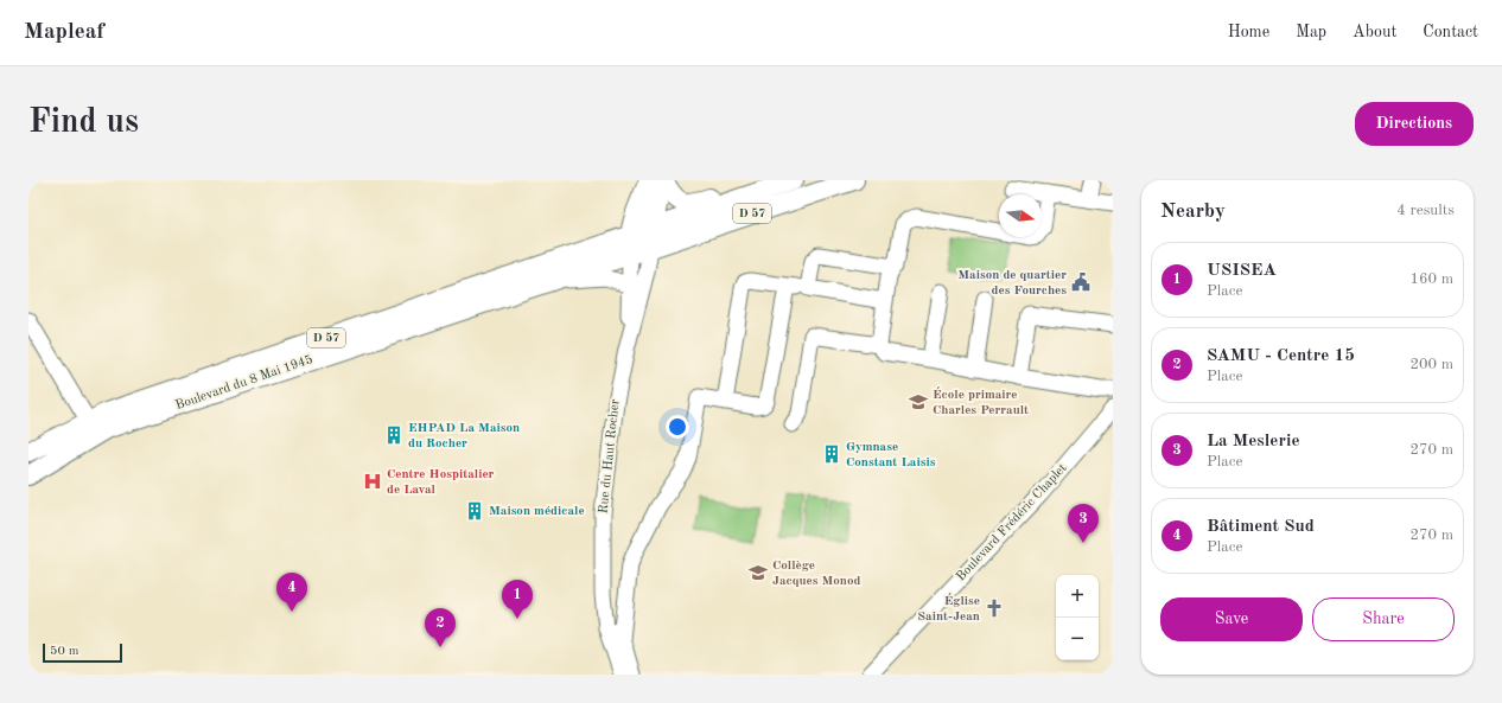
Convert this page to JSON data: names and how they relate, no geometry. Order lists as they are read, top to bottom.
{
  "streets": {
    "main road": ["D 57", "Boulevard du 8 Mai 1945"],
    "street": ["Rue du Haut Rocher", "Boulevard Frédéric Chaplet"]
  },
  "crossings": [
    ["Boulevard du 8 Mai 1945", "Rue du Haut Rocher"]
  ],
  "places": {
    "public building": ["Maison de quartier des Fourches"],
    "school or university": ["École primaire Charles Perrault", "Collège Jacques Monod"],
    "building": ["EHPAD La Maison du Rocher", "Gymnase Constant Laisis", "Maison médicale"],
    "hospital": ["Centre Hospitalier de Laval"],
    "church": ["Église Saint-Jean"]
  },
  "scale_bar": "50 m",
  "north": "right",
  "page": {
    "header": "Mapleaf",
    "nav": [
      "Home",
      "Map",
      "About",
      "Contact"
    ],
    "buttons": [
      "Directions",
      ["Save", "Share"]
    ],
    "title": "Find us",
    "heading": ["Nearby", "4 results"],
    "list": [
      {
        "mark": "1",
        "name": "USISEA",
        "note": "Place",
        "value": "160 m"
      },
      {
        "mark": "2",
        "name": "SAMU - Centre 15",
        "note": "Place",
        "value": "200 m"
      },
      {
        "mark": "3",
        "name": "La Meslerie",
        "note": "Place",
        "value": "270 m"
      },
      {
        "mark": "4",
        "name": "Bâtiment Sud",
        "note": "Place",
        "value": "270 m"
      }
    ],
    "pins": [
      "3",
      "4",
      "1",
      "2"
    ],
    "map_buttons": ["+", "−"],
    "scale": "50 m"
  }
}
